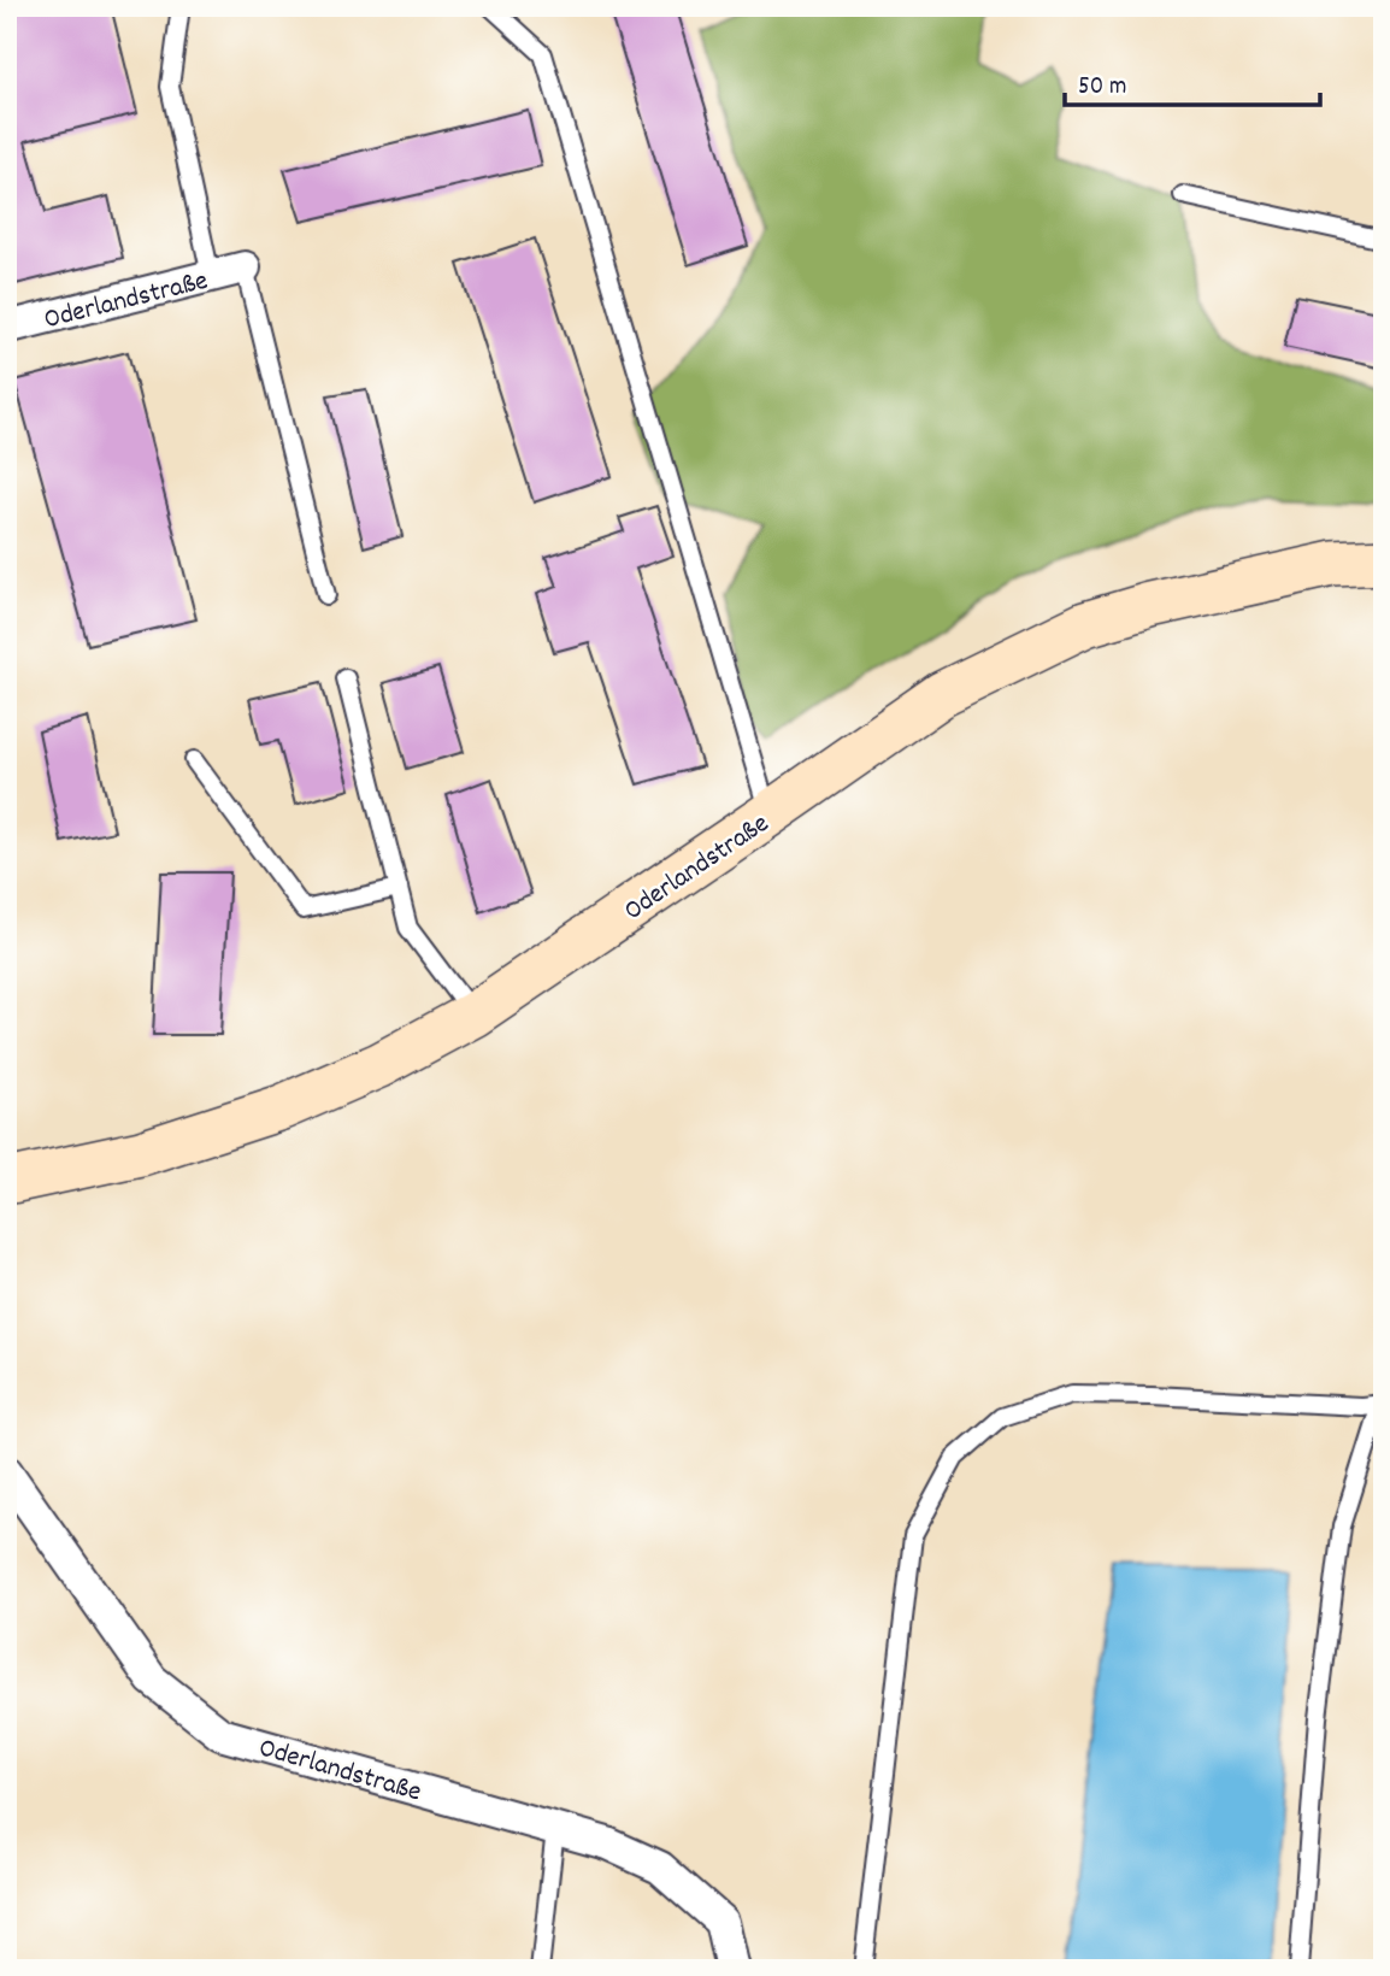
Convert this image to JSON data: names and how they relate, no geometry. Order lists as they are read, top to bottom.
{
  "streets": {
    "street": ["Oderlandstraße"]
  },
  "scale_bar": "50 m"
}
